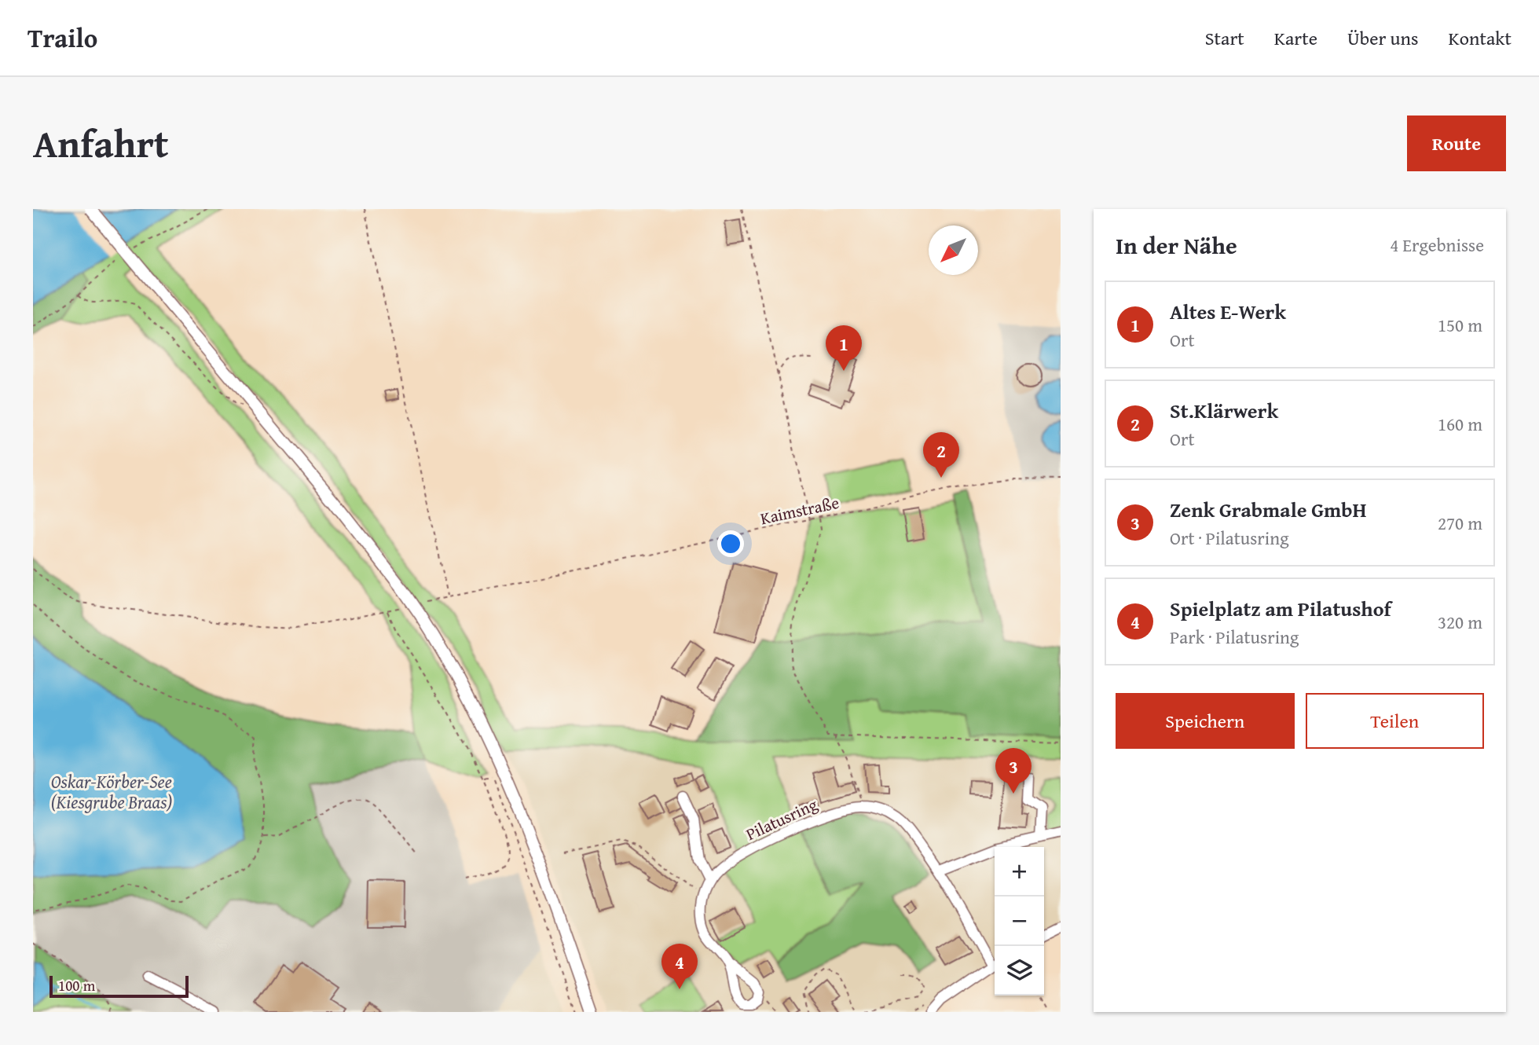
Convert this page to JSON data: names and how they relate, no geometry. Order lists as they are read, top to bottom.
{
  "streets": {
    "street": ["Pilatusring"],
    "path": ["Kaimstraße"]
  },
  "water": ["Oskar-Körber-See (Kiesgrube Braas)"],
  "scale_bar": "100 m",
  "north": "bottom left",
  "page": {
    "header": "Trailo",
    "nav": [
      "Start",
      "Karte",
      "Über uns",
      "Kontakt"
    ],
    "title": "Anfahrt",
    "buttons": [
      "Route",
      ["Speichern", "Teilen"]
    ],
    "heading": ["In der Nähe", "4 Ergebnisse"],
    "list": [
      {
        "mark": "1",
        "name": "Altes E-Werk",
        "note": "Ort",
        "value": "150 m"
      },
      {
        "mark": "2",
        "name": "St.Klärwerk",
        "note": "Ort",
        "value": "160 m"
      },
      {
        "mark": "3",
        "name": "Zenk Grabmale GmbH",
        "note": "Ort · Pilatusring",
        "value": "270 m"
      },
      {
        "mark": "4",
        "name": "Spielplatz am Pilatushof",
        "note": "Park · Pilatusring",
        "value": "320 m"
      }
    ],
    "pins": [
      "1",
      "2",
      "3",
      "4"
    ],
    "map_buttons": ["+", "−"],
    "scale": "100 m"
  }
}
